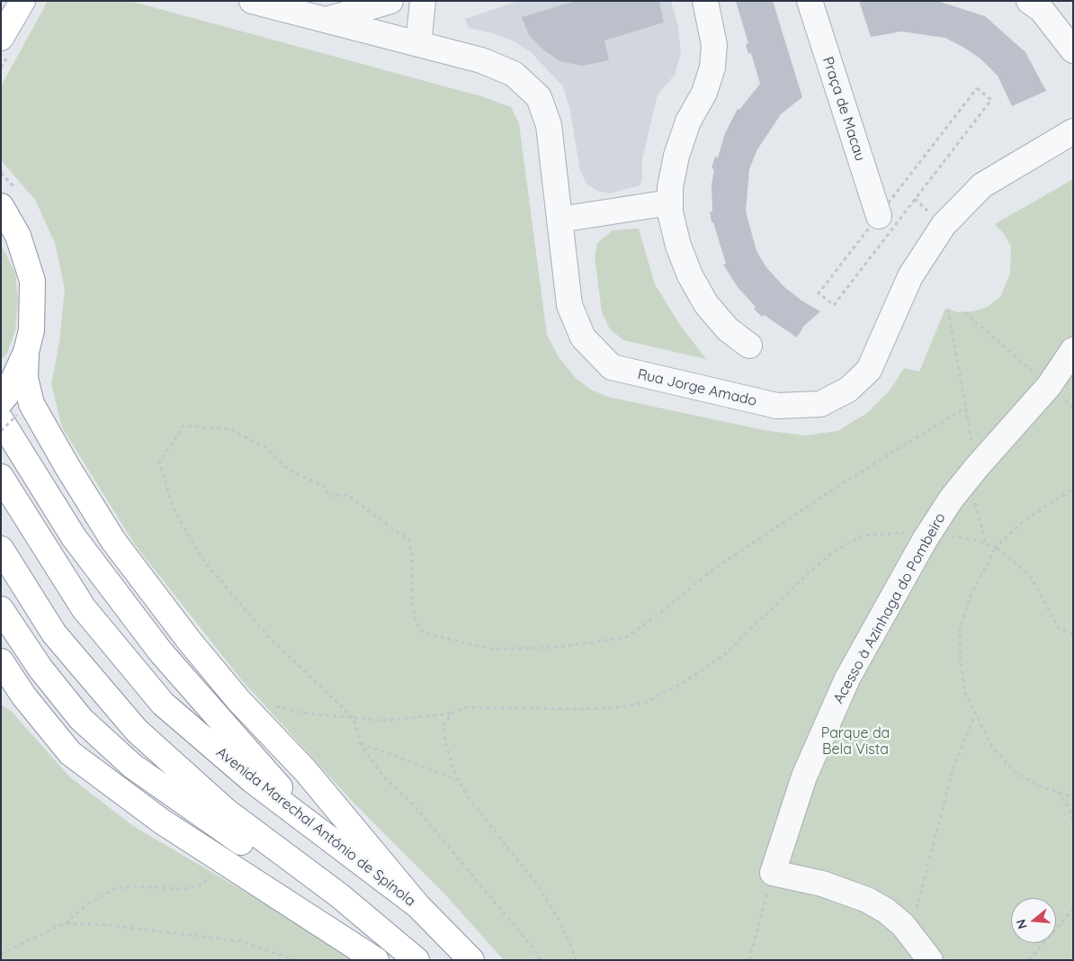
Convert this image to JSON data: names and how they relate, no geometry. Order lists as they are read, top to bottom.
{
  "streets": {
    "main road": ["Avenida Marechal António de Spínola"],
    "street": ["Praça de Macau", "Rua Jorge Amado", "Acesso à Azinhaga do Pombeiro"]
  },
  "parks": ["Parque da Bela Vista"],
  "north": "left"
}
